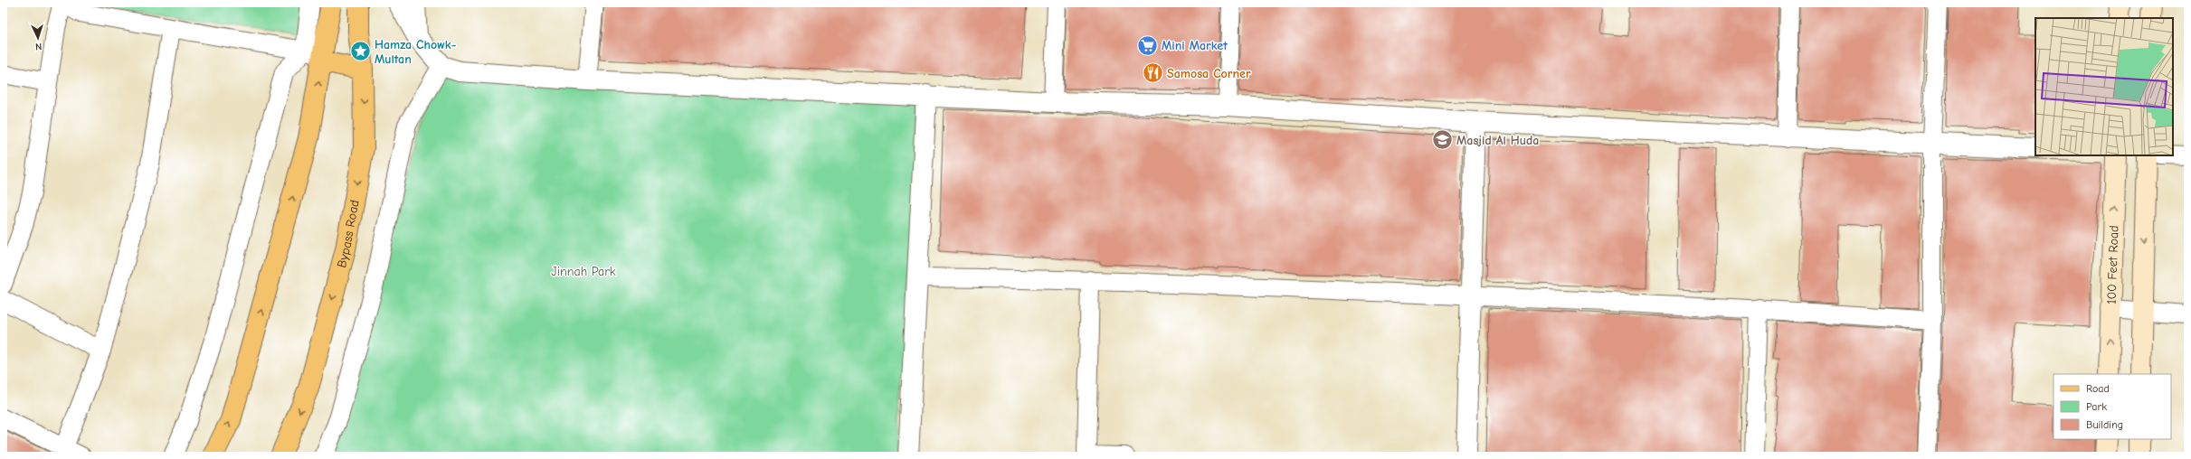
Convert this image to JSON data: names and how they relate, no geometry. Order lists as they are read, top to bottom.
{
  "streets": {
    "main road": ["Bypass Road", "100 Feet Road"]
  },
  "parks": ["Jinnah Park"],
  "places": {
    "supermarket": ["Mini Market"],
    "place": ["Hamza Chowk- Multan"],
    "restaurant": ["Samosa Corner"],
    "school or university": ["Masjid Al Huda"]
  },
  "legend": ["Road", "Park", "Building"],
  "north": "bottom"
}
